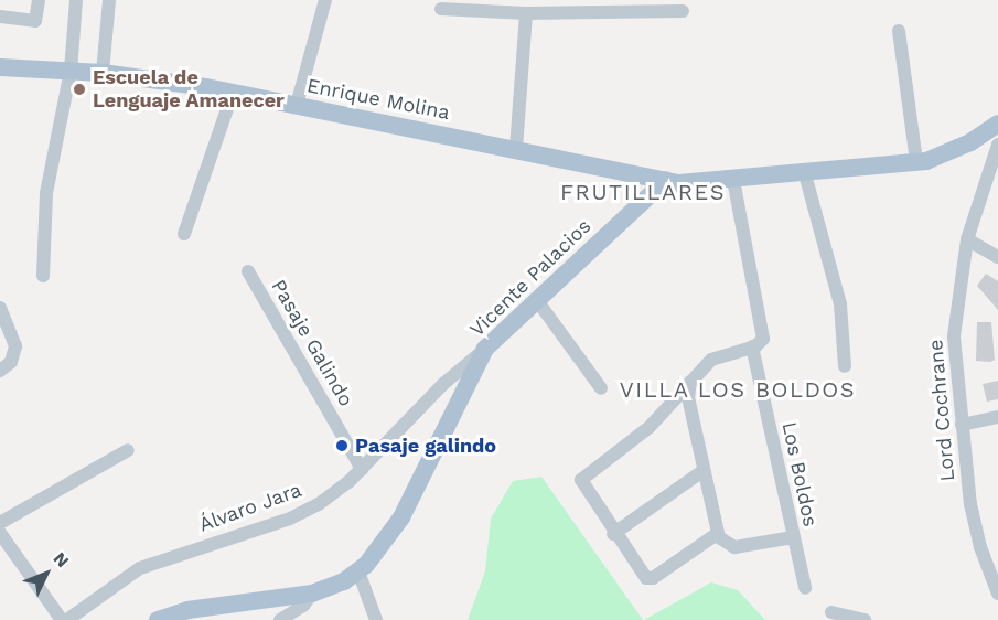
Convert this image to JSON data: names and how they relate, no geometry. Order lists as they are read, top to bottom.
{
  "streets": {
    "main road": ["Enrique Molina", "Vicente Palacios"],
    "street": [
      "Pasaje Galindo",
      "Lord Cochrane",
      "Los Boldos",
      "Álvaro Jara"
    ]
  },
  "crossings": [
    ["Enrique Molina", "Vicente Palacios"],
    ["Vicente Palacios", "Álvaro Jara"],
    ["Pasaje Galindo", "Álvaro Jara"]
  ],
  "districts": ["FRUTILLARES", "VILLA LOS BOLDOS"],
  "places": ["Escuela de Lenguaje Amanecer", "Pasaje galindo"],
  "north": "top right"
}
